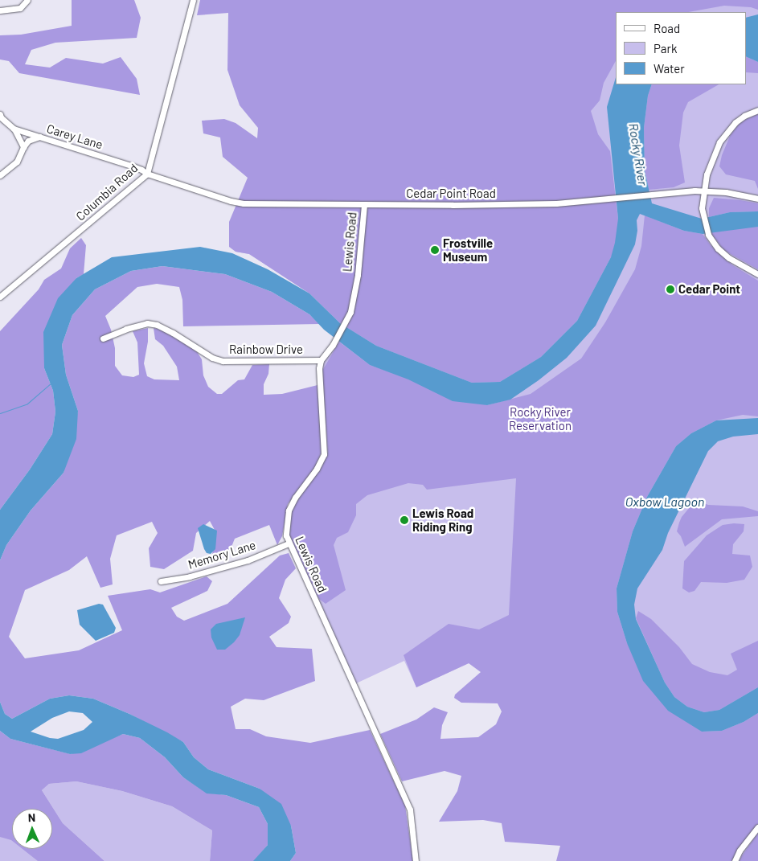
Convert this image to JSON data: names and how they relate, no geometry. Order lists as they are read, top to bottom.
{
  "streets": {
    "street": [
      "Carey Lane",
      "Columbia Road",
      "Cedar Point Road",
      "Lewis Road",
      "Rainbow Drive",
      "Memory Lane"
    ]
  },
  "crossings": [
    ["Carey Lane", "Columbia Road"],
    ["Carey Lane", "Cedar Point Road"],
    ["Columbia Road", "Cedar Point Road"],
    ["Cedar Point Road", "Lewis Road"],
    ["Lewis Road", "Rainbow Drive"],
    ["Lewis Road", "Memory Lane"]
  ],
  "water": ["Rocky River", "Oxbow Lagoon"],
  "parks": ["Rocky River Reservation"],
  "places": ["Frostville Museum", "Cedar Point", "Lewis Road Riding Ring"],
  "legend": ["Road", "Park", "Water"],
  "north": "top"
}
